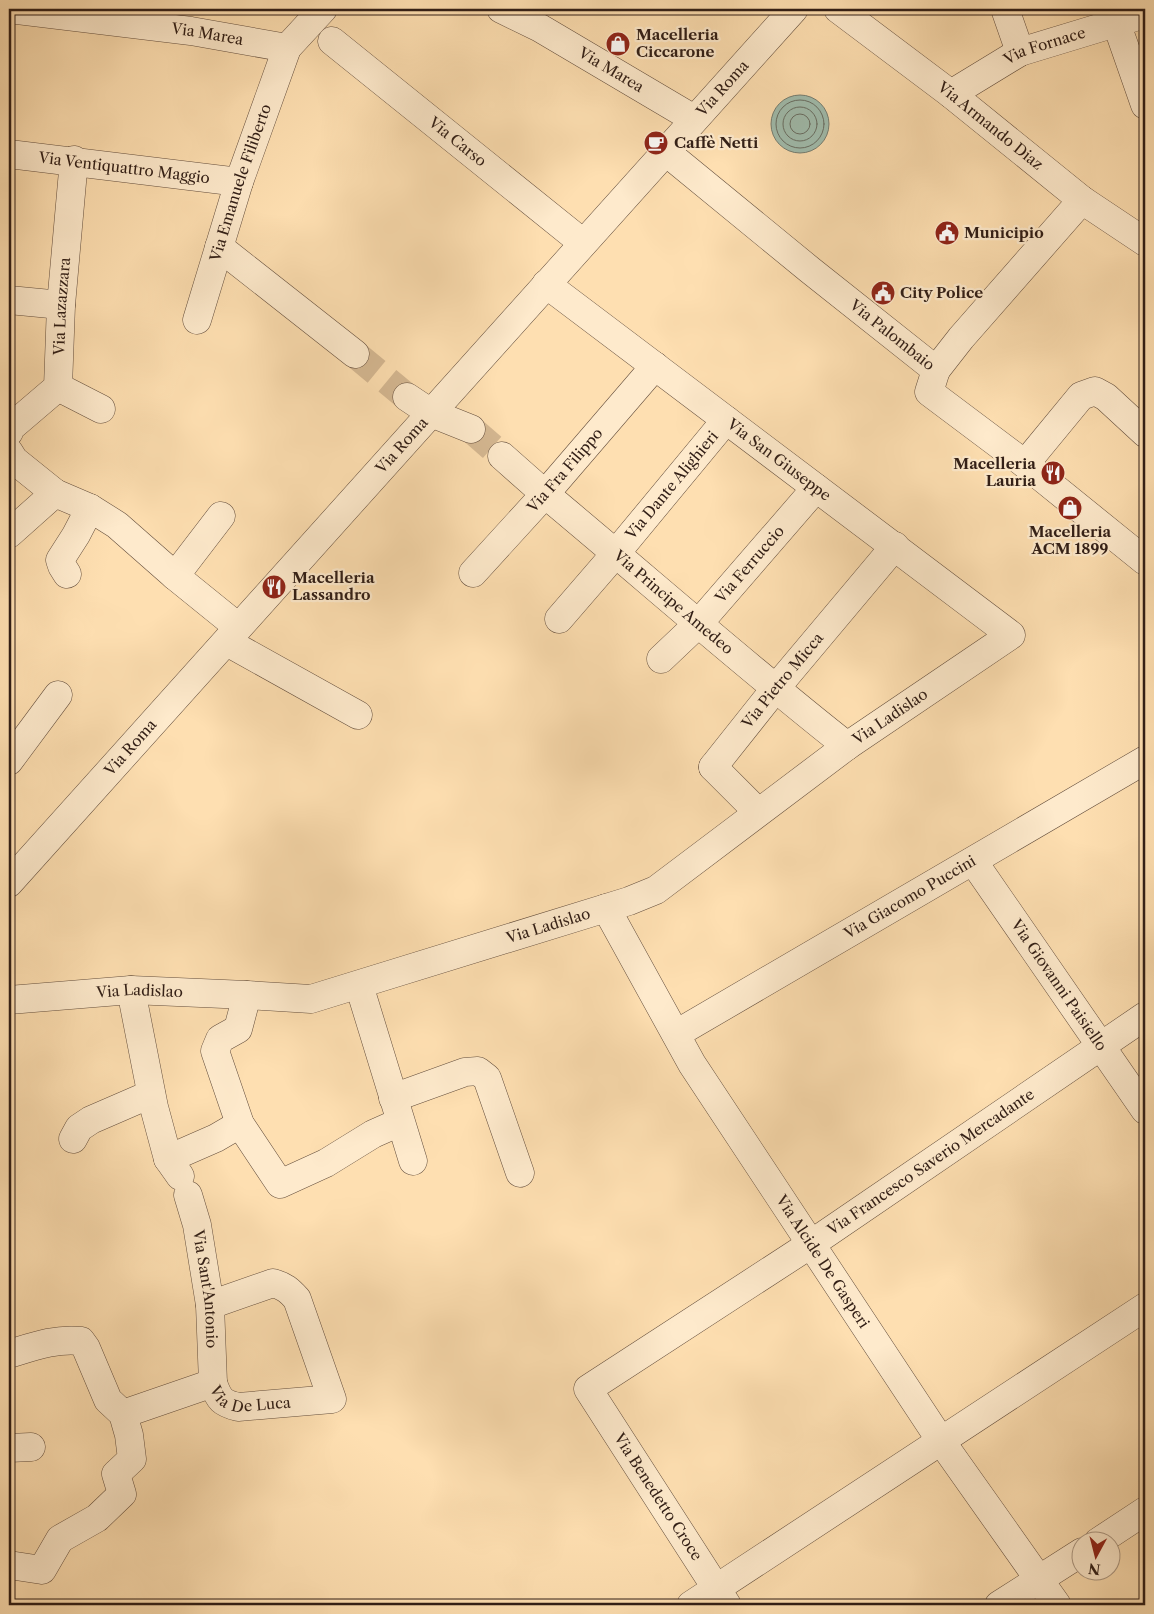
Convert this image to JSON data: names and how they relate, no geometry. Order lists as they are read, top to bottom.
{
  "streets": {
    "street": [
      "Via Marea",
      "Via Fornace",
      "Via Roma",
      "Via Armando Diaz",
      "Via Carso",
      "Via Ventiquattro Maggio",
      "Via Emanuele Filiberto",
      "Via Lazazzara",
      "Via Palombaio",
      "Via San Giuseppe",
      "Via Fra Filippo",
      "Via Dante Alighieri",
      "Via Ferruccio",
      "Via Principe Amedeo",
      "Via Pietro Micca",
      "Via Ladislao",
      "Via Giacomo Puccini",
      "Via Giovanni Paisiello",
      "Via Francesco Saverio Mercadante",
      "Via Alcide De Gasperi",
      "Via Sant'Antonio",
      "Via De Luca",
      "Via Benedetto Croce"
    ]
  },
  "crossings": [
    ["Via Marea", "Via Roma"],
    ["Via Marea", "Via Emanuele Filiberto"],
    ["Via Fornace", "Via Armando Diaz"],
    ["Via Roma", "Via Carso"],
    ["Via Roma", "Via Palombaio"],
    ["Via Roma", "Via San Giuseppe"],
    ["Via Ventiquattro Maggio", "Via Emanuele Filiberto"],
    ["Via Ventiquattro Maggio", "Via Lazazzara"],
    ["Via San Giuseppe", "Via Fra Filippo"],
    ["Via San Giuseppe", "Via Dante Alighieri"],
    ["Via San Giuseppe", "Via Ferruccio"],
    ["Via San Giuseppe", "Via Pietro Micca"],
    ["Via San Giuseppe", "Via Ladislao"],
    ["Via Fra Filippo", "Via Principe Amedeo"],
    ["Via Dante Alighieri", "Via Principe Amedeo"],
    ["Via Ferruccio", "Via Principe Amedeo"],
    ["Via Principe Amedeo", "Via Pietro Micca"],
    ["Via Principe Amedeo", "Via Ladislao"],
    ["Via Pietro Micca", "Via Ladislao"],
    ["Via Ladislao", "Via Alcide De Gasperi"],
    ["Via Ladislao", "Via Sant'Antonio"],
    ["Via Giacomo Puccini", "Via Giovanni Paisiello"],
    ["Via Giacomo Puccini", "Via Alcide De Gasperi"],
    ["Via Giovanni Paisiello", "Via Francesco Saverio Mercadante"],
    ["Via Francesco Saverio Mercadante", "Via Alcide De Gasperi"],
    ["Via Francesco Saverio Mercadante", "Via Benedetto Croce"],
    ["Via Sant'Antonio", "Via De Luca"]
  ],
  "places": {
    "shop": ["Macelleria Ciccarone", "Macelleria ACM 1899"],
    "cafe": ["Caffè Netti"],
    "public building": ["Municipio", "City Police"],
    "restaurant": ["Macelleria Lauria", "Macelleria Lassandro"]
  },
  "north": "bottom"
}
